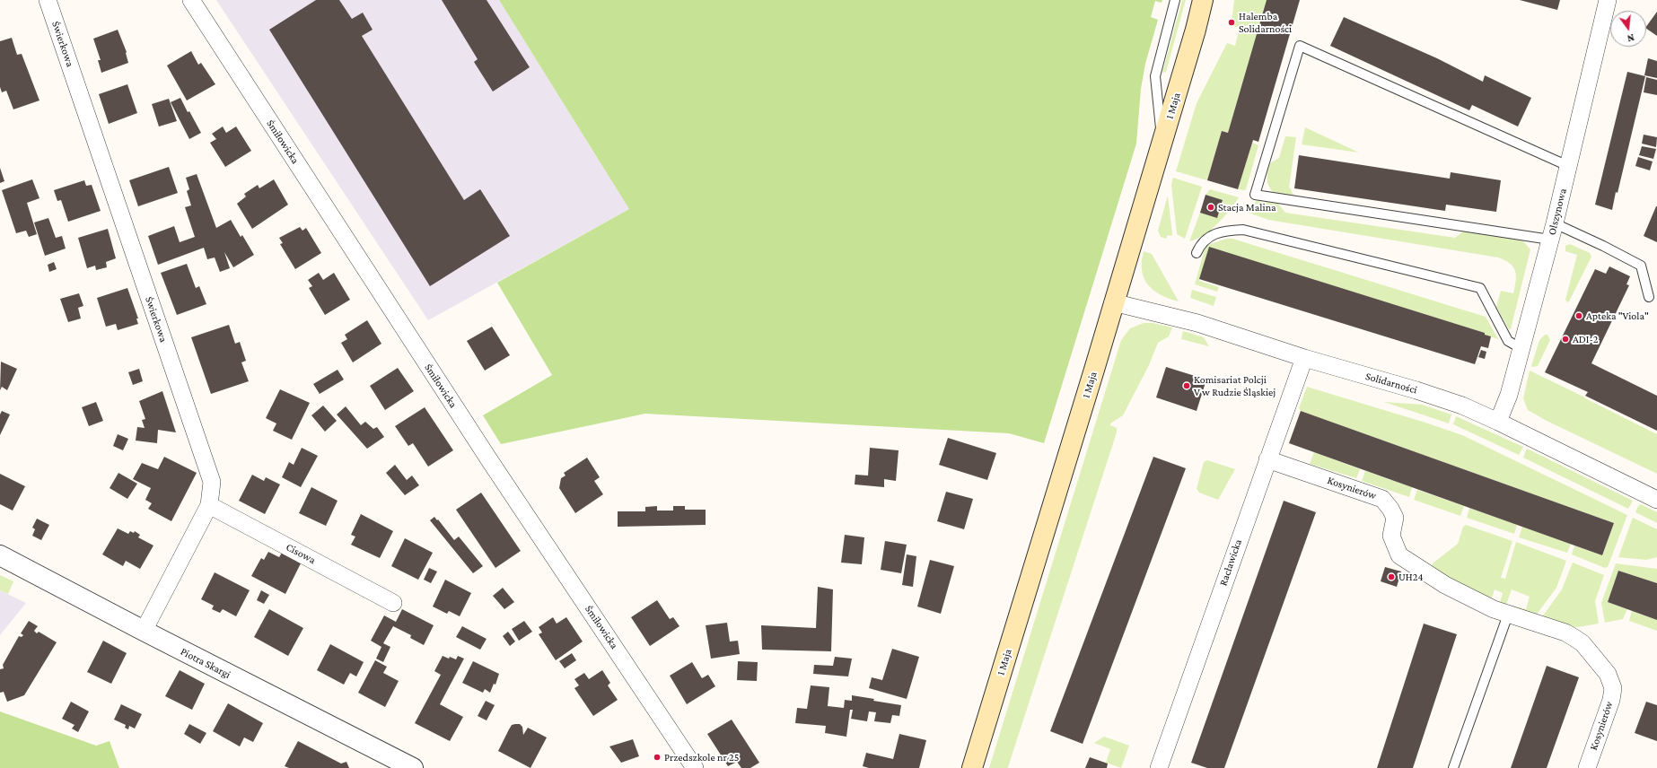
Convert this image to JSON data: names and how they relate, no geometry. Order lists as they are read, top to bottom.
{
  "streets": {
    "main road": ["1 Maja"],
    "street": [
      "Świerkowa",
      "Śmiłowicka",
      "Olszynowa",
      "Solidarności",
      "Kosynierów",
      "Cisowa",
      "Racławicka",
      "Piotra Skargi"
    ]
  },
  "crossings": [
    ["Świerkowa", "Cisowa"],
    ["Świerkowa", "Piotra Skargi"],
    ["1 Maja", "Solidarności"],
    ["Olszynowa", "Solidarności"],
    ["Solidarności", "Racławicka"],
    ["Kosynierów", "Racławicka"]
  ],
  "places": [
    "Halemba Solidarności",
    "Stacja Malina",
    "Apteka \"Viola\"",
    "ADI-2",
    "Komisariat Polcji V w Rudzie Śląskiej",
    "UH24",
    "Przedszkole nr 25"
  ],
  "north": "bottom"
}
